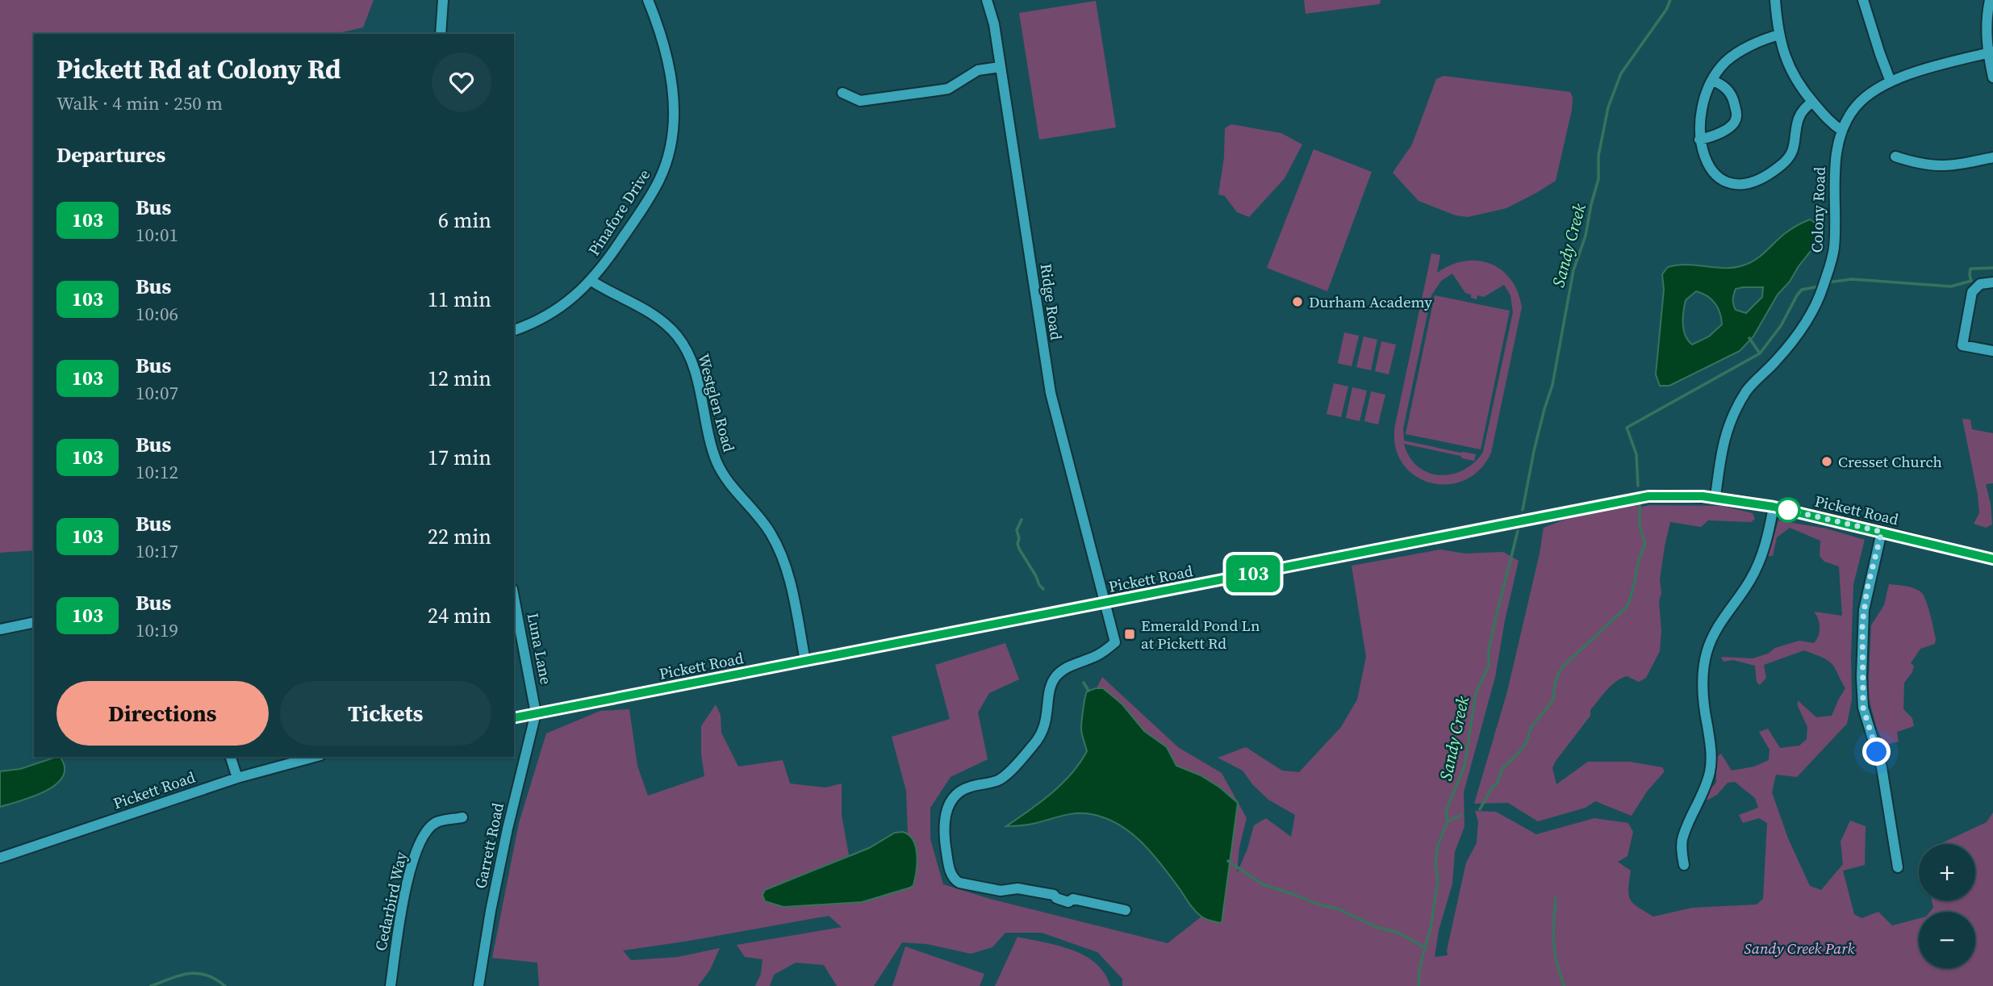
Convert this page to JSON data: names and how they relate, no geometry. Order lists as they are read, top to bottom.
{
  "streets": {
    "street": [
      "Colony Road",
      "Pinafore Drive",
      "Ridge Road",
      "Westglen Road",
      "Pickett Road",
      "Luna Lane",
      "Garrett Road",
      "Cedarbird Way"
    ]
  },
  "crossings": [
    ["Colony Road", "Pickett Road"],
    ["Pinafore Drive", "Westglen Road"],
    ["Ridge Road", "Pickett Road"],
    ["Westglen Road", "Pickett Road"],
    ["Pickett Road", "Luna Lane"],
    ["Pickett Road", "Garrett Road"],
    ["Luna Lane", "Garrett Road"]
  ],
  "water": ["Sandy Creek"],
  "parks": ["Sandy Creek Park"],
  "places": {
    "other": ["Durham Academy", "Cresset Church"],
    "transit": ["Emerald Pond Ln at Pickett Rd"]
  },
  "lines": ["bus line 103"],
  "page": {
    "on_map": "103",
    "heading": [
      ["Pickett Rd at Colony Rd", "Walk · 4 min · 250 m"],
      "Departures"
    ],
    "list": [
      {
        "mark": "103",
        "name": "Bus",
        "note": "10:01",
        "value": "6 min"
      },
      {
        "mark": "103",
        "name": "Bus",
        "note": "10:06",
        "value": "11 min"
      },
      {
        "mark": "103",
        "name": "Bus",
        "note": "10:07",
        "value": "12 min"
      },
      {
        "mark": "103",
        "name": "Bus",
        "note": "10:12",
        "value": "17 min"
      },
      {
        "mark": "103",
        "name": "Bus",
        "note": "10:17",
        "value": "22 min"
      },
      {
        "mark": "103",
        "name": "Bus",
        "note": "10:19",
        "value": "24 min"
      }
    ],
    "buttons": ["Directions", "Tickets"],
    "map_buttons": ["+", "−"]
  }
}
